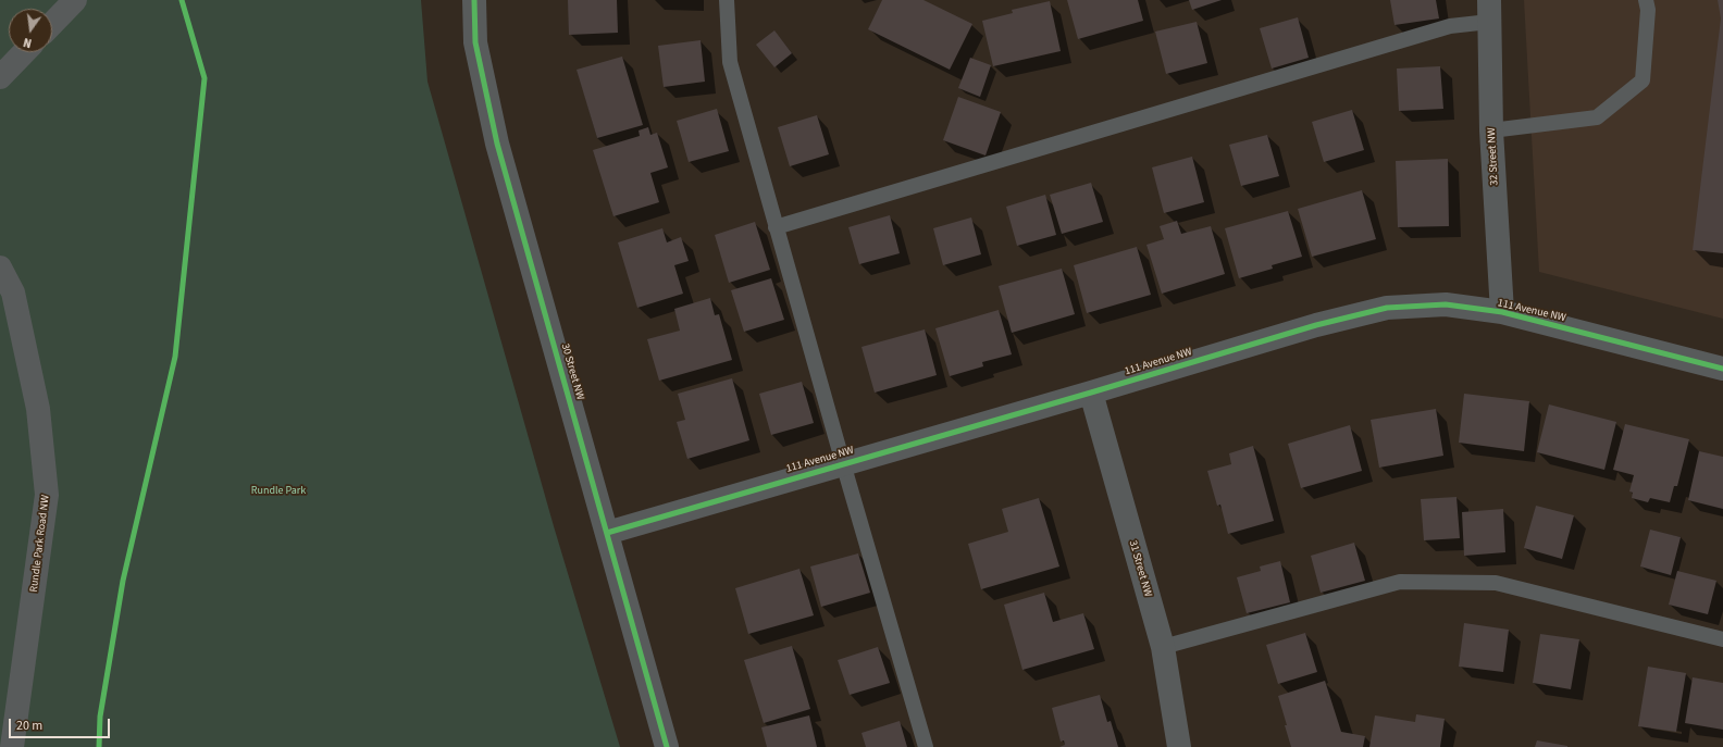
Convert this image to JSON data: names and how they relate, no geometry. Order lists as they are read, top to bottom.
{
  "streets": {
    "street": [
      "32 Street NW",
      "111 Avenue NW",
      "30 Street NW",
      "Rundle Park Road NW",
      "31 Street NW"
    ]
  },
  "crossings": [
    ["32 Street NW", "111 Avenue NW"],
    ["111 Avenue NW", "30 Street NW"],
    ["111 Avenue NW", "31 Street NW"]
  ],
  "parks": ["Rundle Park"],
  "scale_bar": "20 m",
  "north": "bottom"
}
